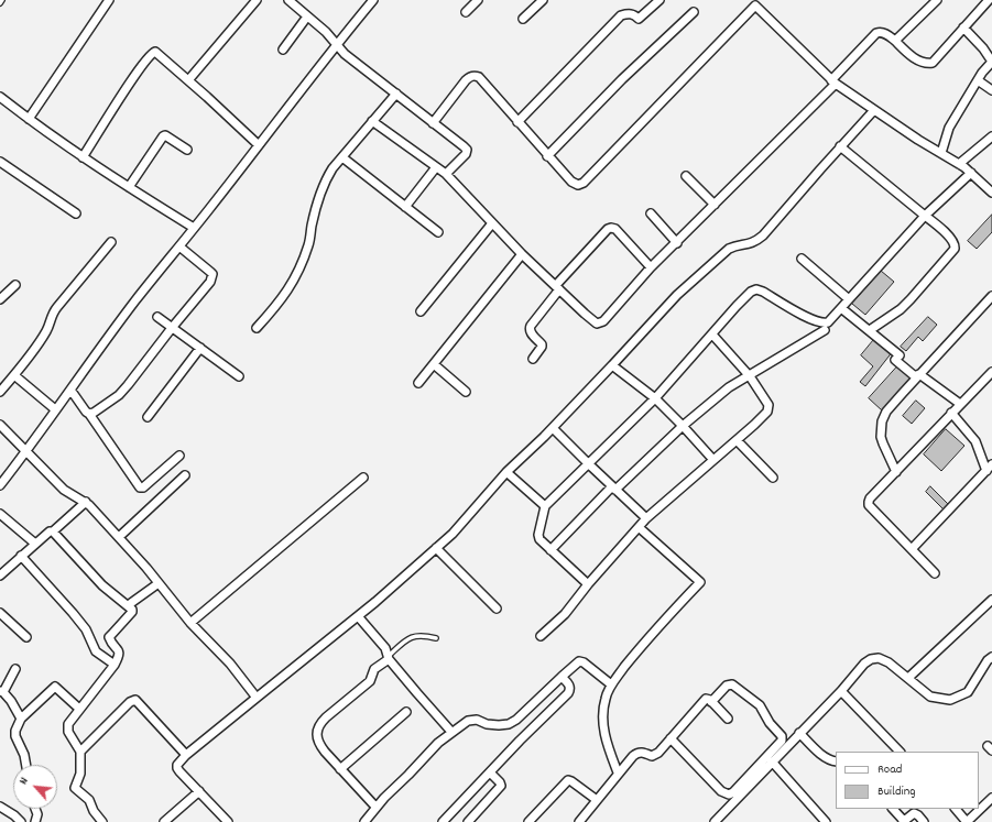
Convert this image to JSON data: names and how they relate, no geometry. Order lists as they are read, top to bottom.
{
  "legend": ["Road", "Building"],
  "north": "top left"
}
